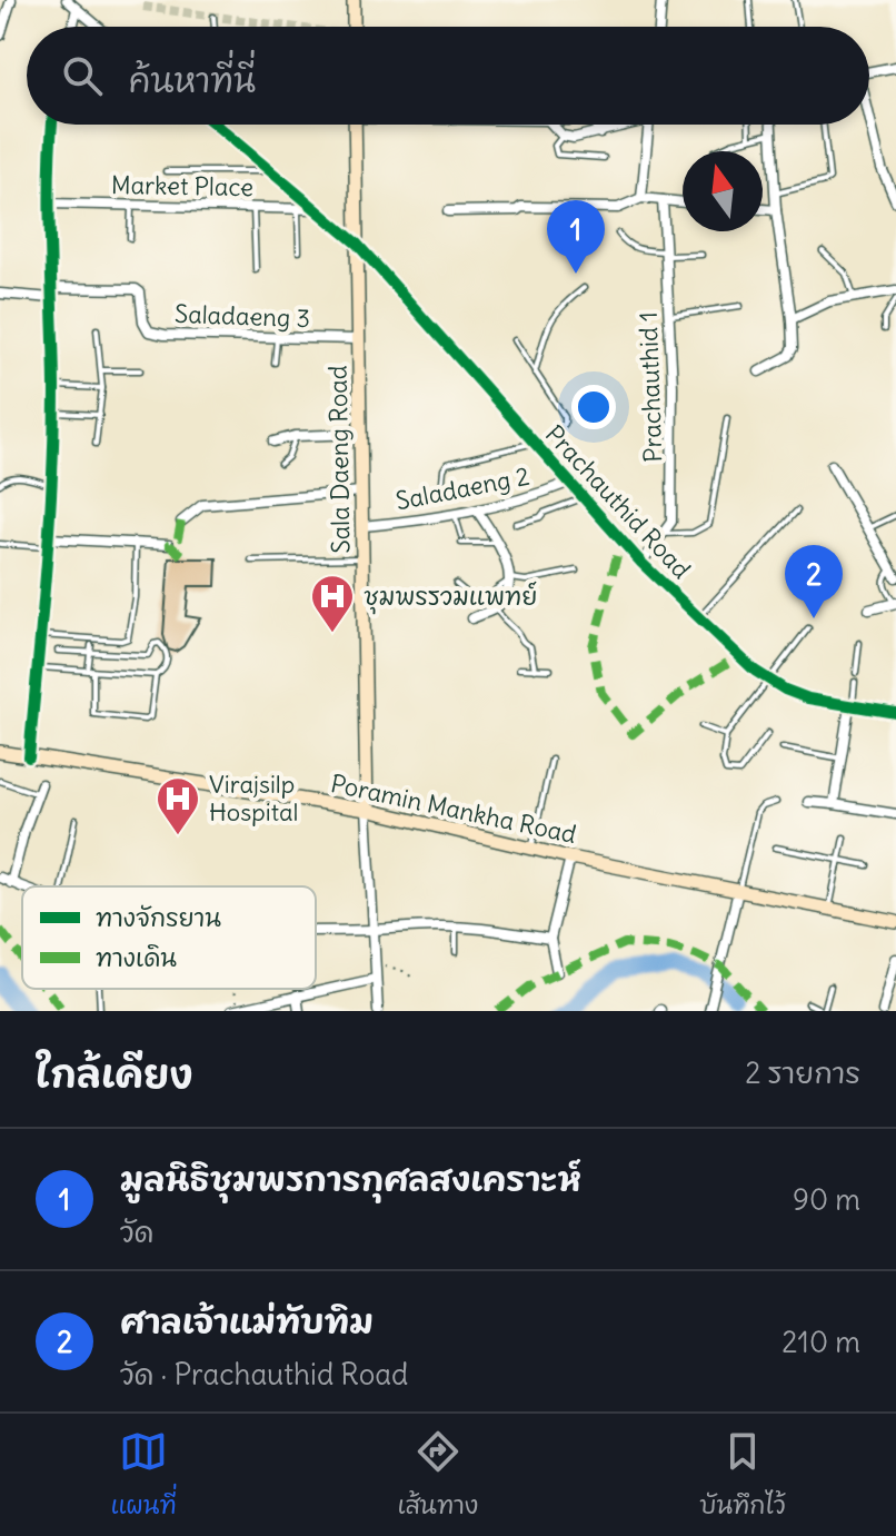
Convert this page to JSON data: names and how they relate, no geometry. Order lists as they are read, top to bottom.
{
  "streets": {
    "main road": ["Sala Daeng Road", "Prachauthid Road", "Poramin Mankha Road"],
    "street": [
      "Market Place",
      "Saladaeng 3",
      "Prachauthid 1",
      "Saladaeng 2"
    ]
  },
  "crossings": [
    ["Saladaeng 3", "Sala Daeng Road"],
    ["Prachauthid 1", "Prachauthid Road"],
    ["Sala Daeng Road", "Saladaeng 2"],
    ["Sala Daeng Road", "Prachauthid Road"],
    ["Sala Daeng Road", "Poramin Mankha Road"],
    ["Saladaeng 2", "Prachauthid Road"]
  ],
  "places": {
    "hospital": ["ชุมพรรวมแพทย์", "Virajsilp Hospital"]
  },
  "legend": ["ทางจักรยาน", "ทางเดิน"],
  "north": "top",
  "page": {
    "search": "ค้นหาที่นี่",
    "pins": ["1", "2"],
    "heading": ["ใกล้เคียง", "2 รายการ"],
    "list": [
      {
        "mark": "1",
        "name": "มูลนิธิชุมพรการกุศลสงเคราะห์",
        "note": "วัด",
        "value": "90 m"
      },
      {
        "mark": "2",
        "name": "ศาลเจ้าแม่ทับทิม",
        "note": "วัด · Prachauthid Road",
        "value": "210 m"
      }
    ],
    "nav": ["แผนที่", "เส้นทาง", "บันทึกไว้"]
  }
}
